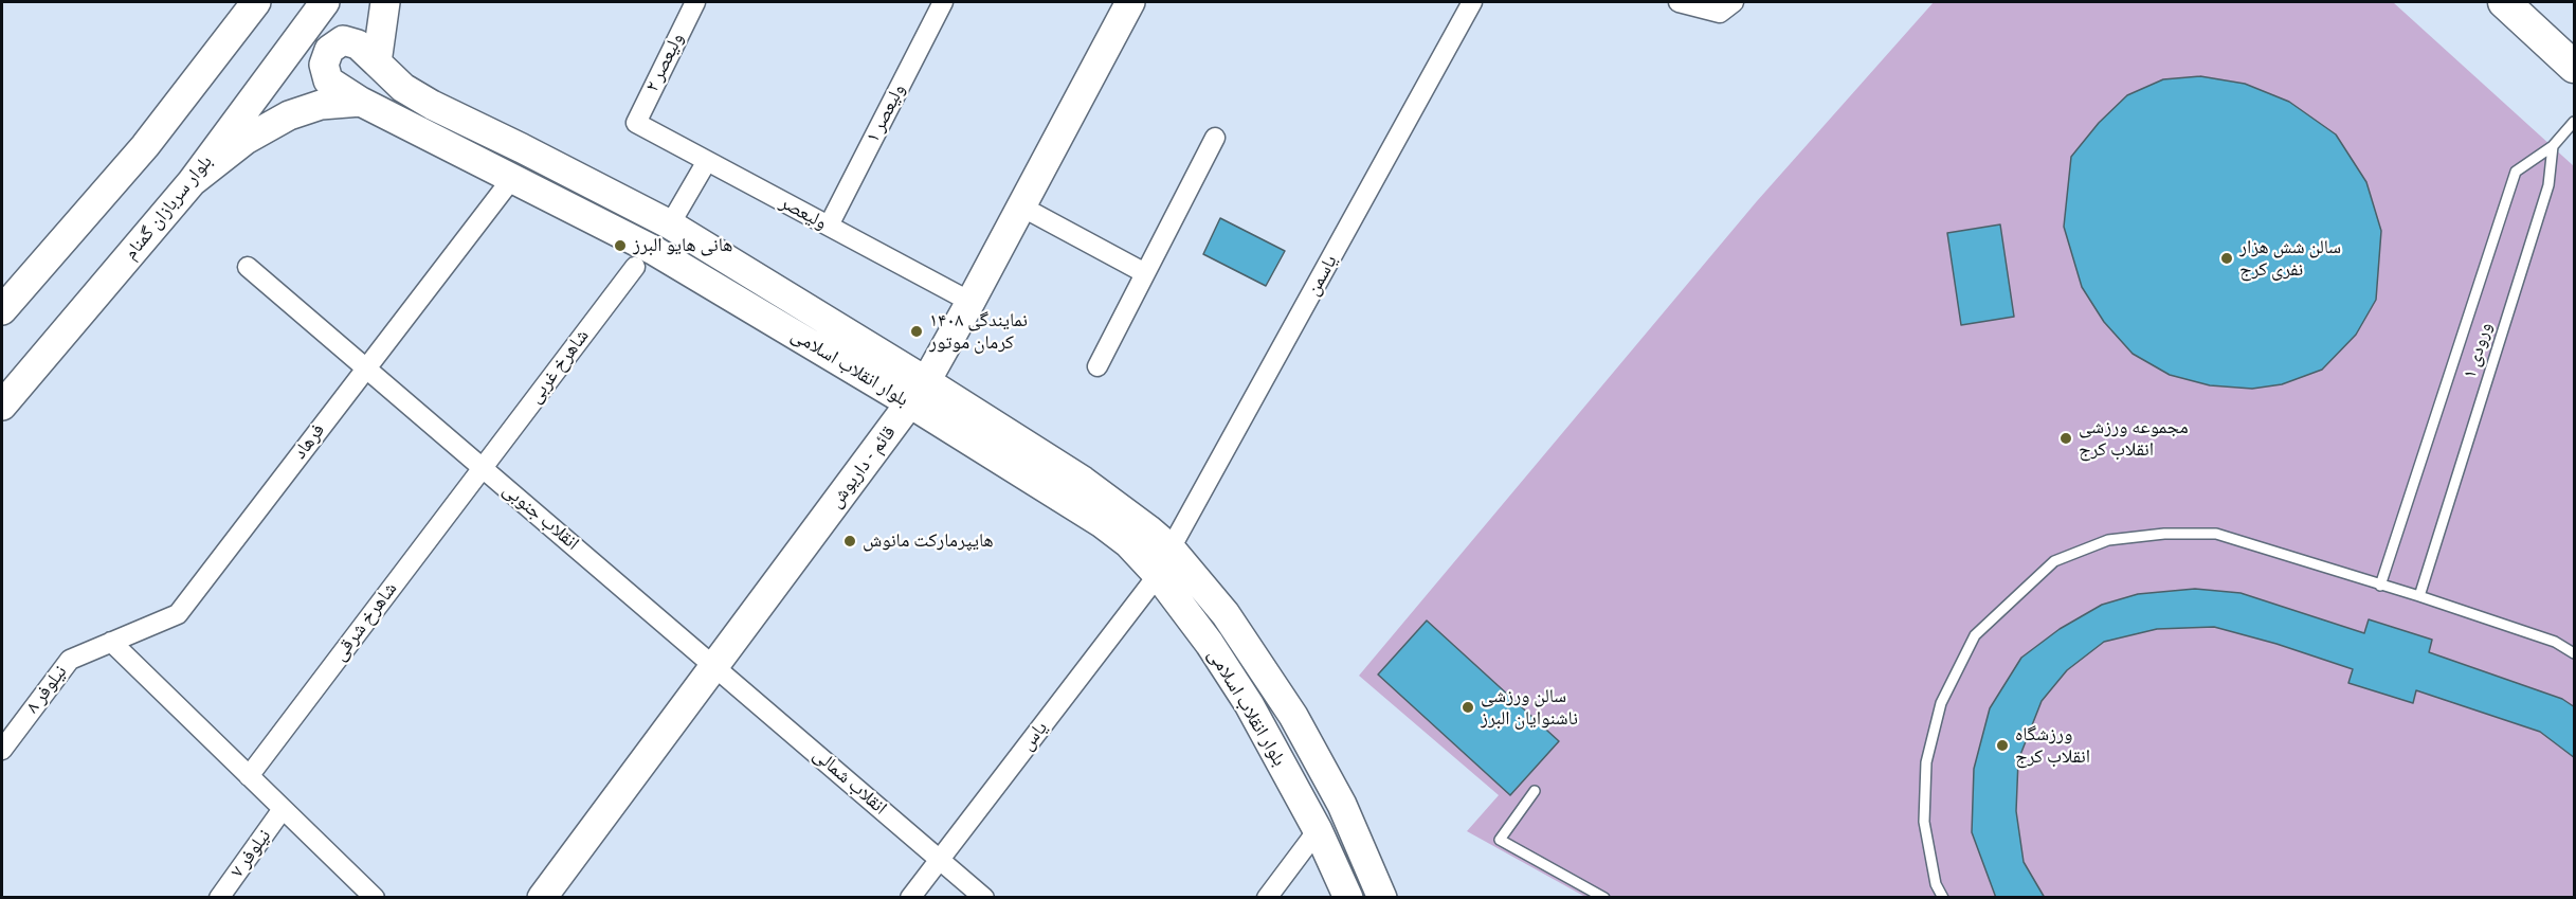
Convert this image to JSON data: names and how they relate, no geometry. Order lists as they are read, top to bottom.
{
  "streets": {
    "main road": ["بلوار سربازان گمنام", "بلوار انقلاب اسلامی", "قائم - داریوش"],
    "street": [
      "ولیعصر ۲",
      "ولیعصر ۱",
      "ولیعصر",
      "یاسمن",
      "شاهرخ غربی",
      "فرهاد",
      "انقلاب جنوبی",
      "شاهرخ شرقی",
      "نیلوفر ۸",
      "یاس",
      "انقلاب شمالی",
      "نیلوفر ۷"
    ],
    "lane": ["ورودی ۱"]
  },
  "crossings": [
    ["ولیعصر ۲", "ولیعصر"],
    ["ولیعصر ۱", "ولیعصر"],
    ["ولیعصر", "قائم - داریوش"],
    ["یاسمن", "بلوار انقلاب اسلامی"],
    ["شاهرخ غربی", "انقلاب جنوبی"],
    ["شاهرخ غربی", "شاهرخ شرقی"],
    ["بلوار انقلاب اسلامی", "فرهاد"],
    ["بلوار انقلاب اسلامی", "قائم - داریوش"],
    ["بلوار انقلاب اسلامی", "یاس"],
    ["فرهاد", "انقلاب جنوبی"],
    ["فرهاد", "نیلوفر ۸"],
    ["قائم - داریوش", "انقلاب جنوبی"],
    ["قائم - داریوش", "انقلاب شمالی"],
    ["انقلاب جنوبی", "شاهرخ شرقی"],
    ["انقلاب جنوبی", "انقلاب شمالی"],
    ["یاس", "انقلاب شمالی"]
  ],
  "places": [
    "هانی هایو البرز",
    "سالن شش هزار نفری کرج",
    "نمایندگی ۱۴۰۸ کرمان موتور",
    "مجموعه ورزشی انقلاب کرج",
    "هایپرمارکت مانوش",
    "سالن ورزشی ناشنوایان البرز",
    "ورزشگاه انقلاب کرج"
  ]
}
